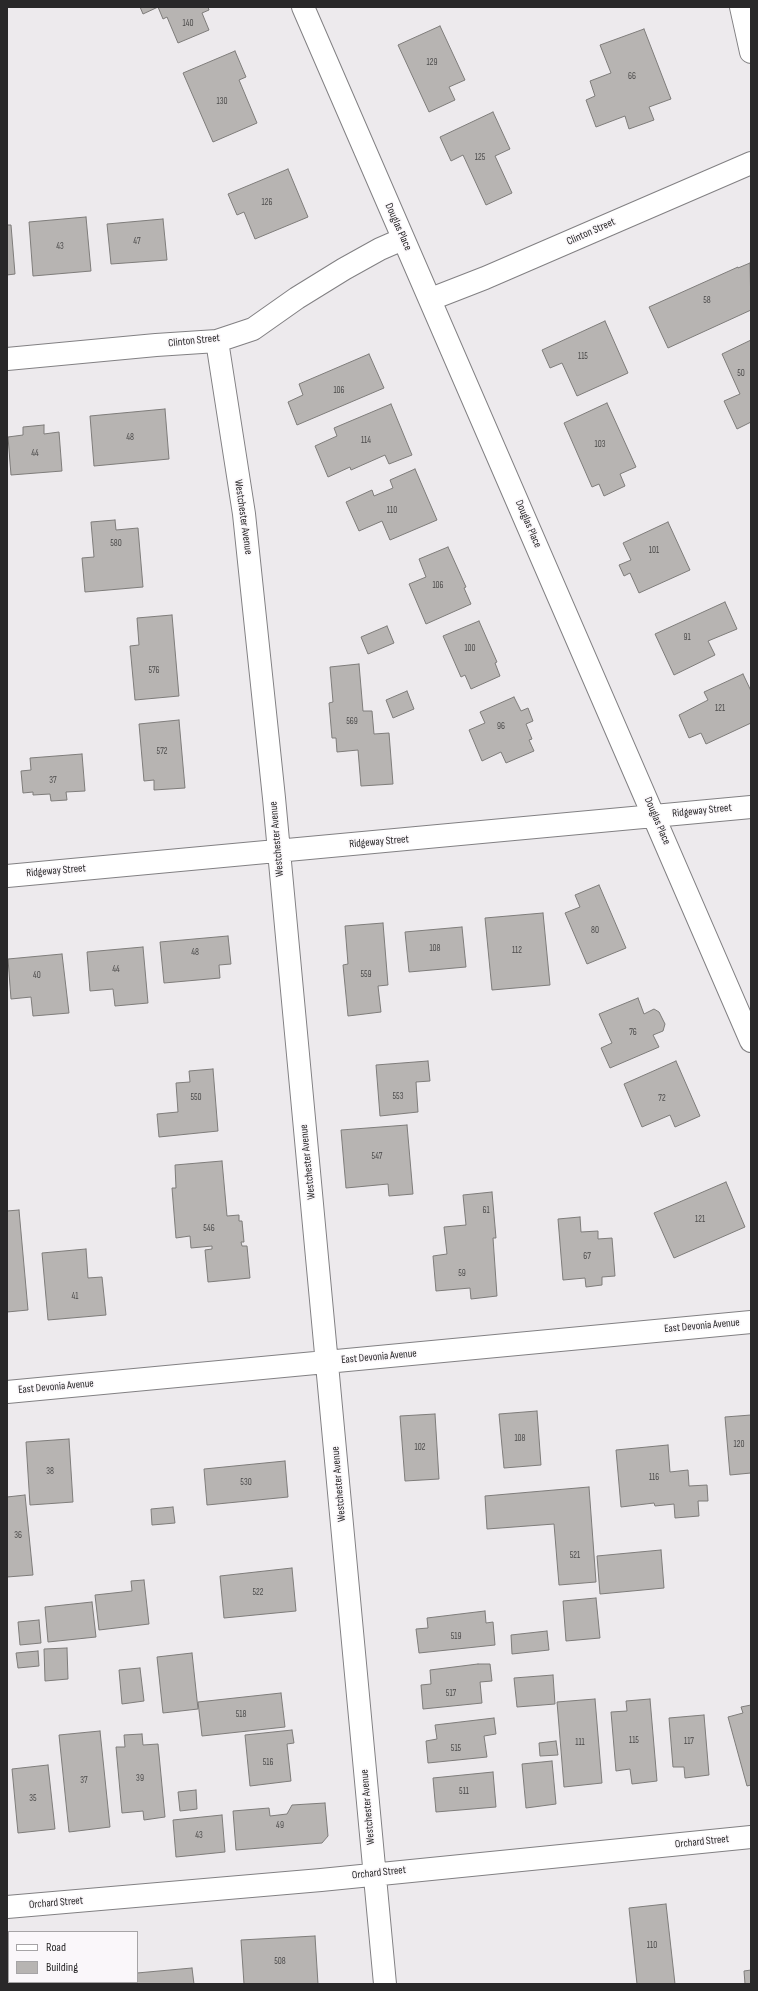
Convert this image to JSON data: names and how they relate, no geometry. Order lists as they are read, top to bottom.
{
  "streets": {
    "street": [
      "Douglas Place",
      "Clinton Street",
      "Westchester Avenue",
      "Ridgeway Street",
      "East Devonia Avenue",
      "Orchard Street"
    ]
  },
  "crossings": [
    ["Douglas Place", "Clinton Street"],
    ["Douglas Place", "Ridgeway Street"],
    ["Clinton Street", "Westchester Avenue"],
    ["Westchester Avenue", "Ridgeway Street"],
    ["Westchester Avenue", "East Devonia Avenue"],
    ["Westchester Avenue", "Orchard Street"]
  ],
  "house_numbers": [
    "140",
    "129",
    "66",
    "130",
    "125",
    "126",
    "47",
    "43",
    "58",
    "115",
    "50",
    "106",
    "48",
    "114",
    "103",
    "44",
    "110",
    "580",
    "101",
    "106",
    "91",
    "100",
    "576",
    "121",
    "569",
    "96",
    "572",
    "37",
    "80",
    "108",
    "112",
    "48",
    "44",
    "559",
    "40",
    "76",
    "553",
    "550",
    "72",
    "547",
    "61",
    "121",
    "546",
    "67",
    "59",
    "41",
    "108",
    "120",
    "102",
    "38",
    "116",
    "530",
    "36",
    "521",
    "522",
    "519",
    "517",
    "518",
    "115",
    "117",
    "111",
    "515",
    "516",
    "39",
    "37",
    "511",
    "35",
    "49",
    "43",
    "110",
    "508"
  ],
  "legend": ["Road", "Building"]
}
